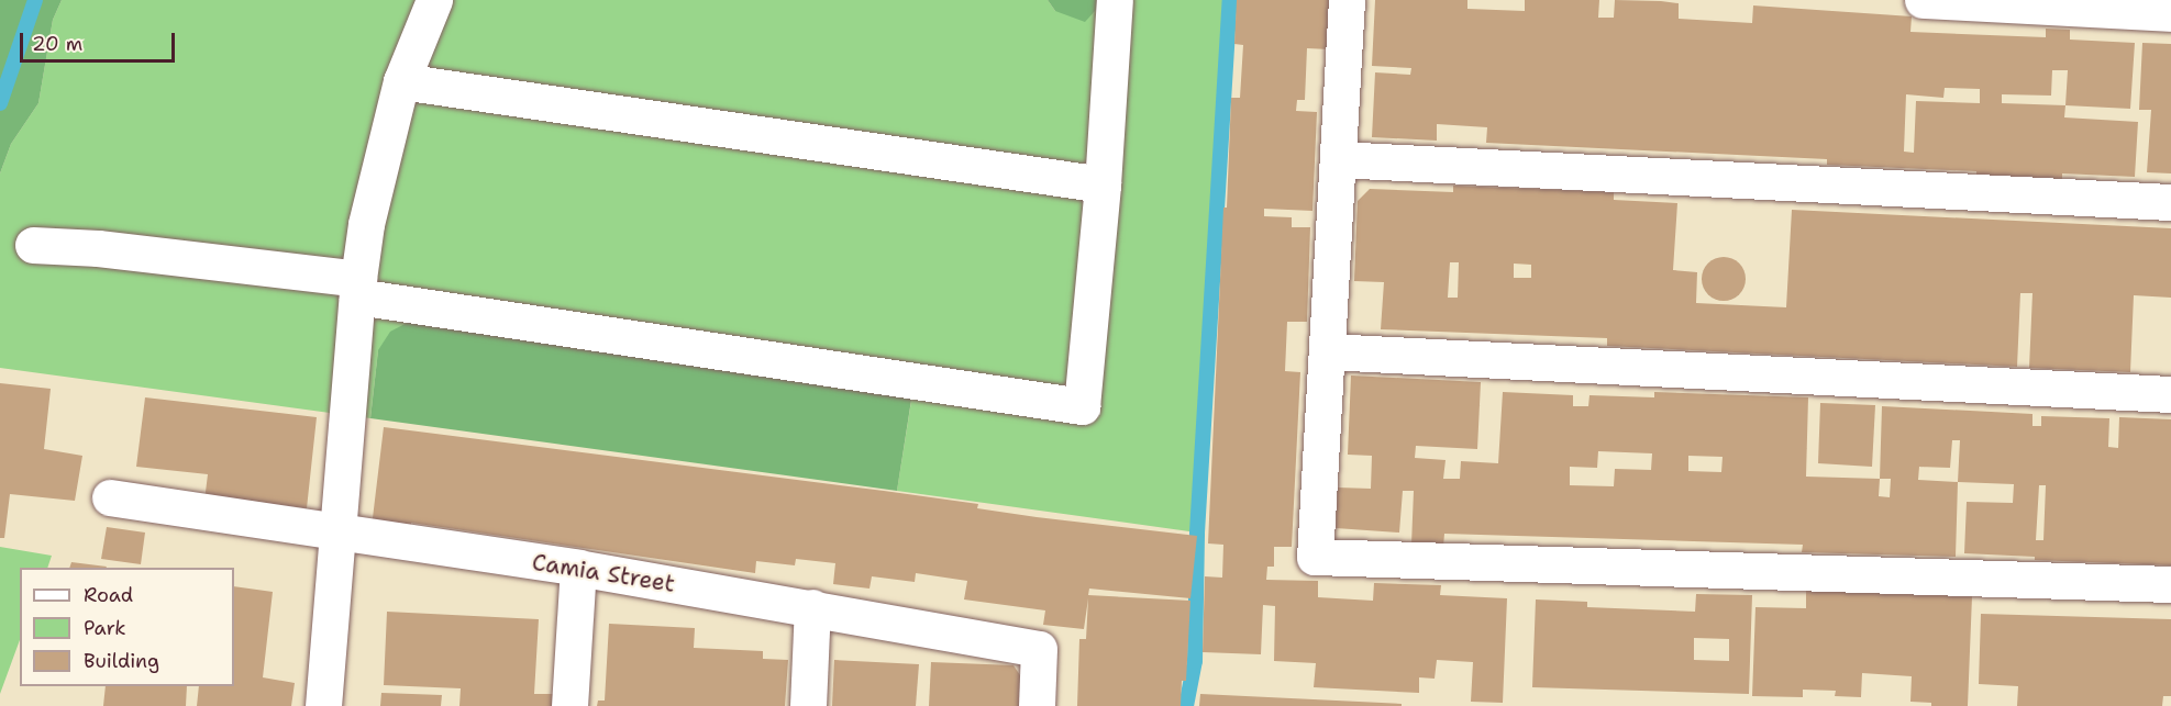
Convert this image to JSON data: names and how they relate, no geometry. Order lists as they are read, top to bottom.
{
  "streets": {
    "street": ["Camia Street"]
  },
  "legend": ["Road", "Park", "Building"],
  "scale_bar": "20 m"
}
